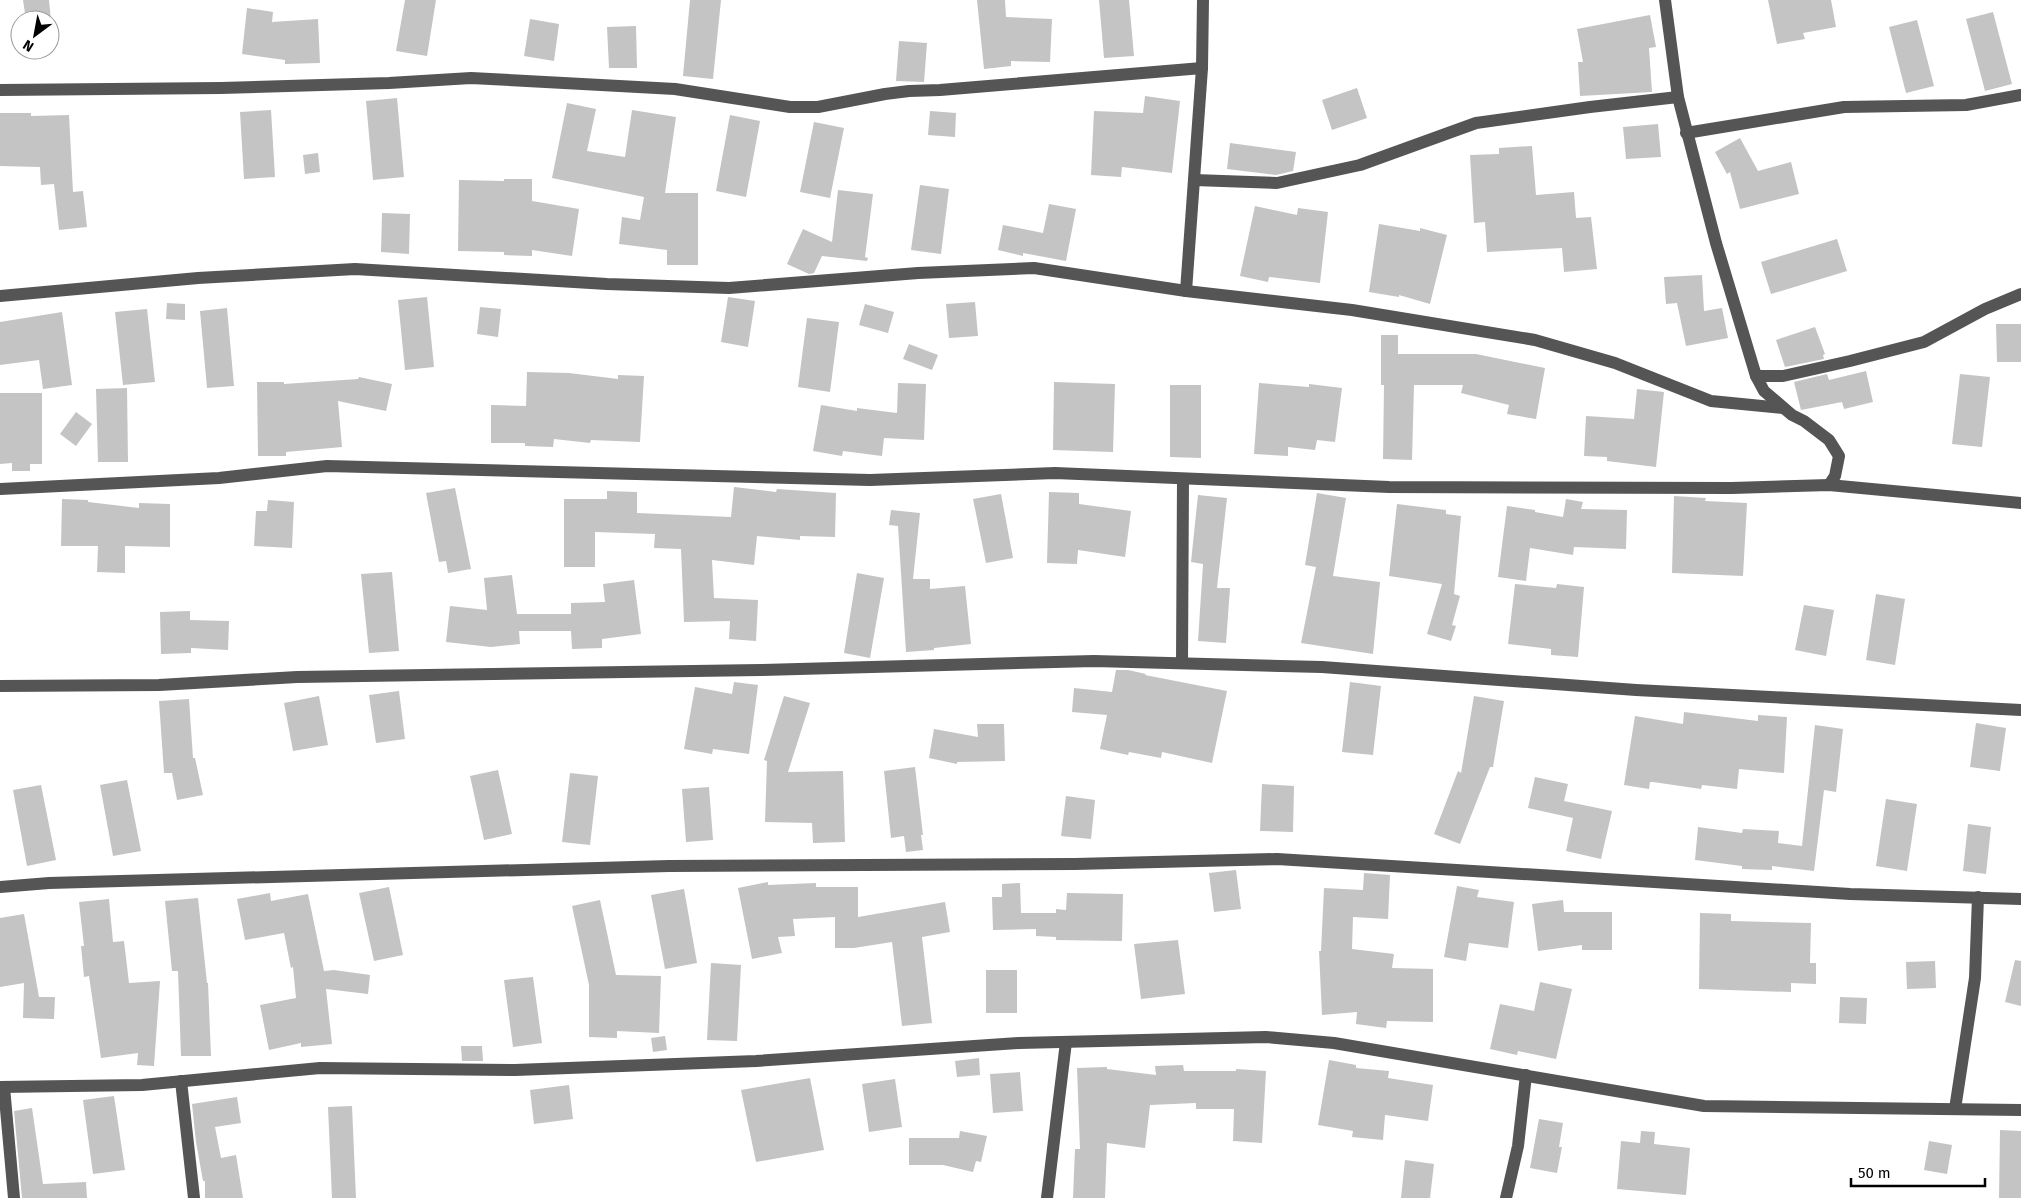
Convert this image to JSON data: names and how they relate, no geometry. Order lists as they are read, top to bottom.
{
  "scale_bar": "50 m",
  "north": "bottom left"
}
